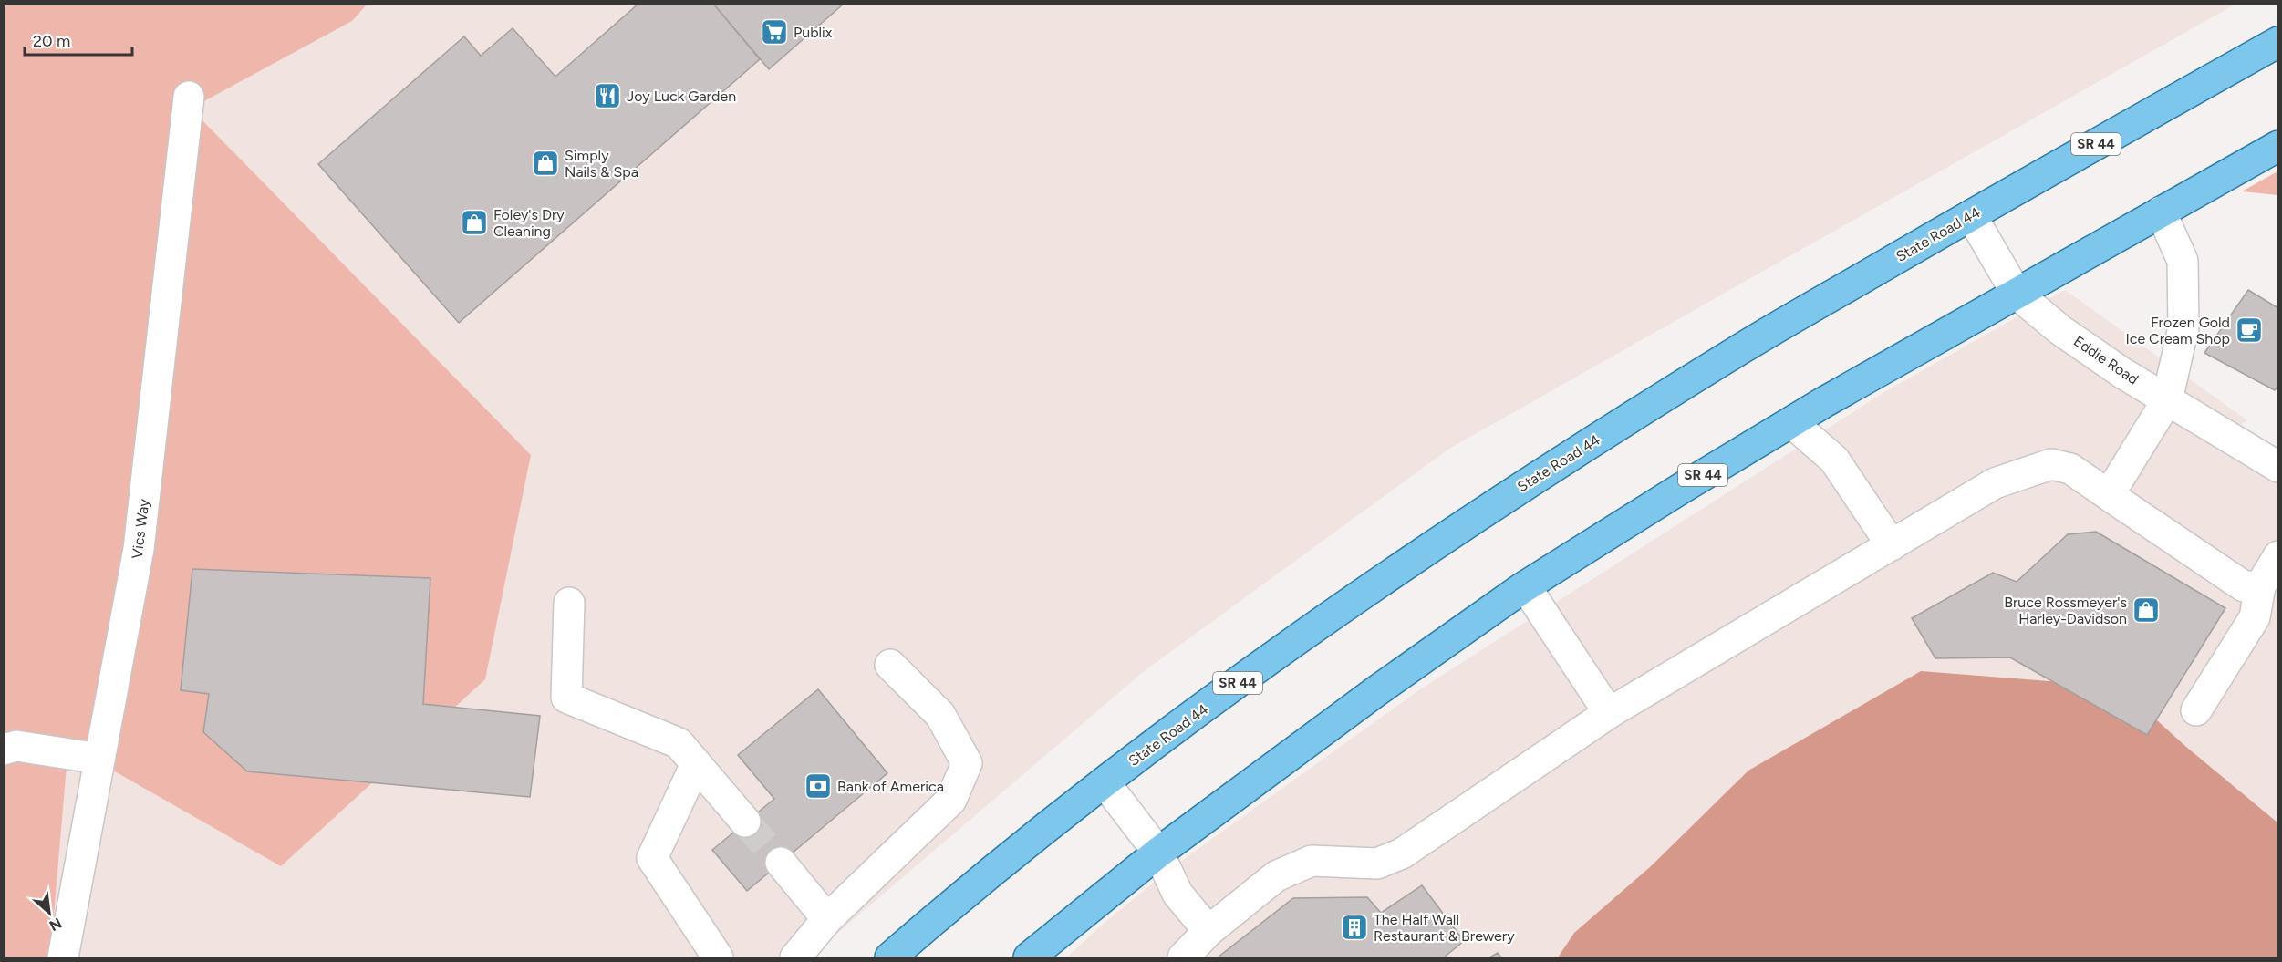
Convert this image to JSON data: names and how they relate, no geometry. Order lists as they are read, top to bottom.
{
  "streets": {
    "main road": ["SR 44", "State Road 44"],
    "street": ["Eddie Road", "Vics Way"]
  },
  "crossings": [
    ["SR 44", "Eddie Road"],
    ["State Road 44", "Eddie Road"]
  ],
  "places": {
    "supermarket": ["Publix"],
    "restaurant": ["Joy Luck Garden"],
    "shop": ["Simply Nails & Spa", "Foley's Dry Cleaning", "Bruce Rossmeyer's Harley-Davidson"],
    "cafe": ["Frozen Gold Ice Cream Shop"],
    "bank": ["Bank of America"],
    "building": ["The Half Wall Restaurant & Brewery"]
  },
  "scale_bar": "20 m",
  "north": "bottom right"
}
